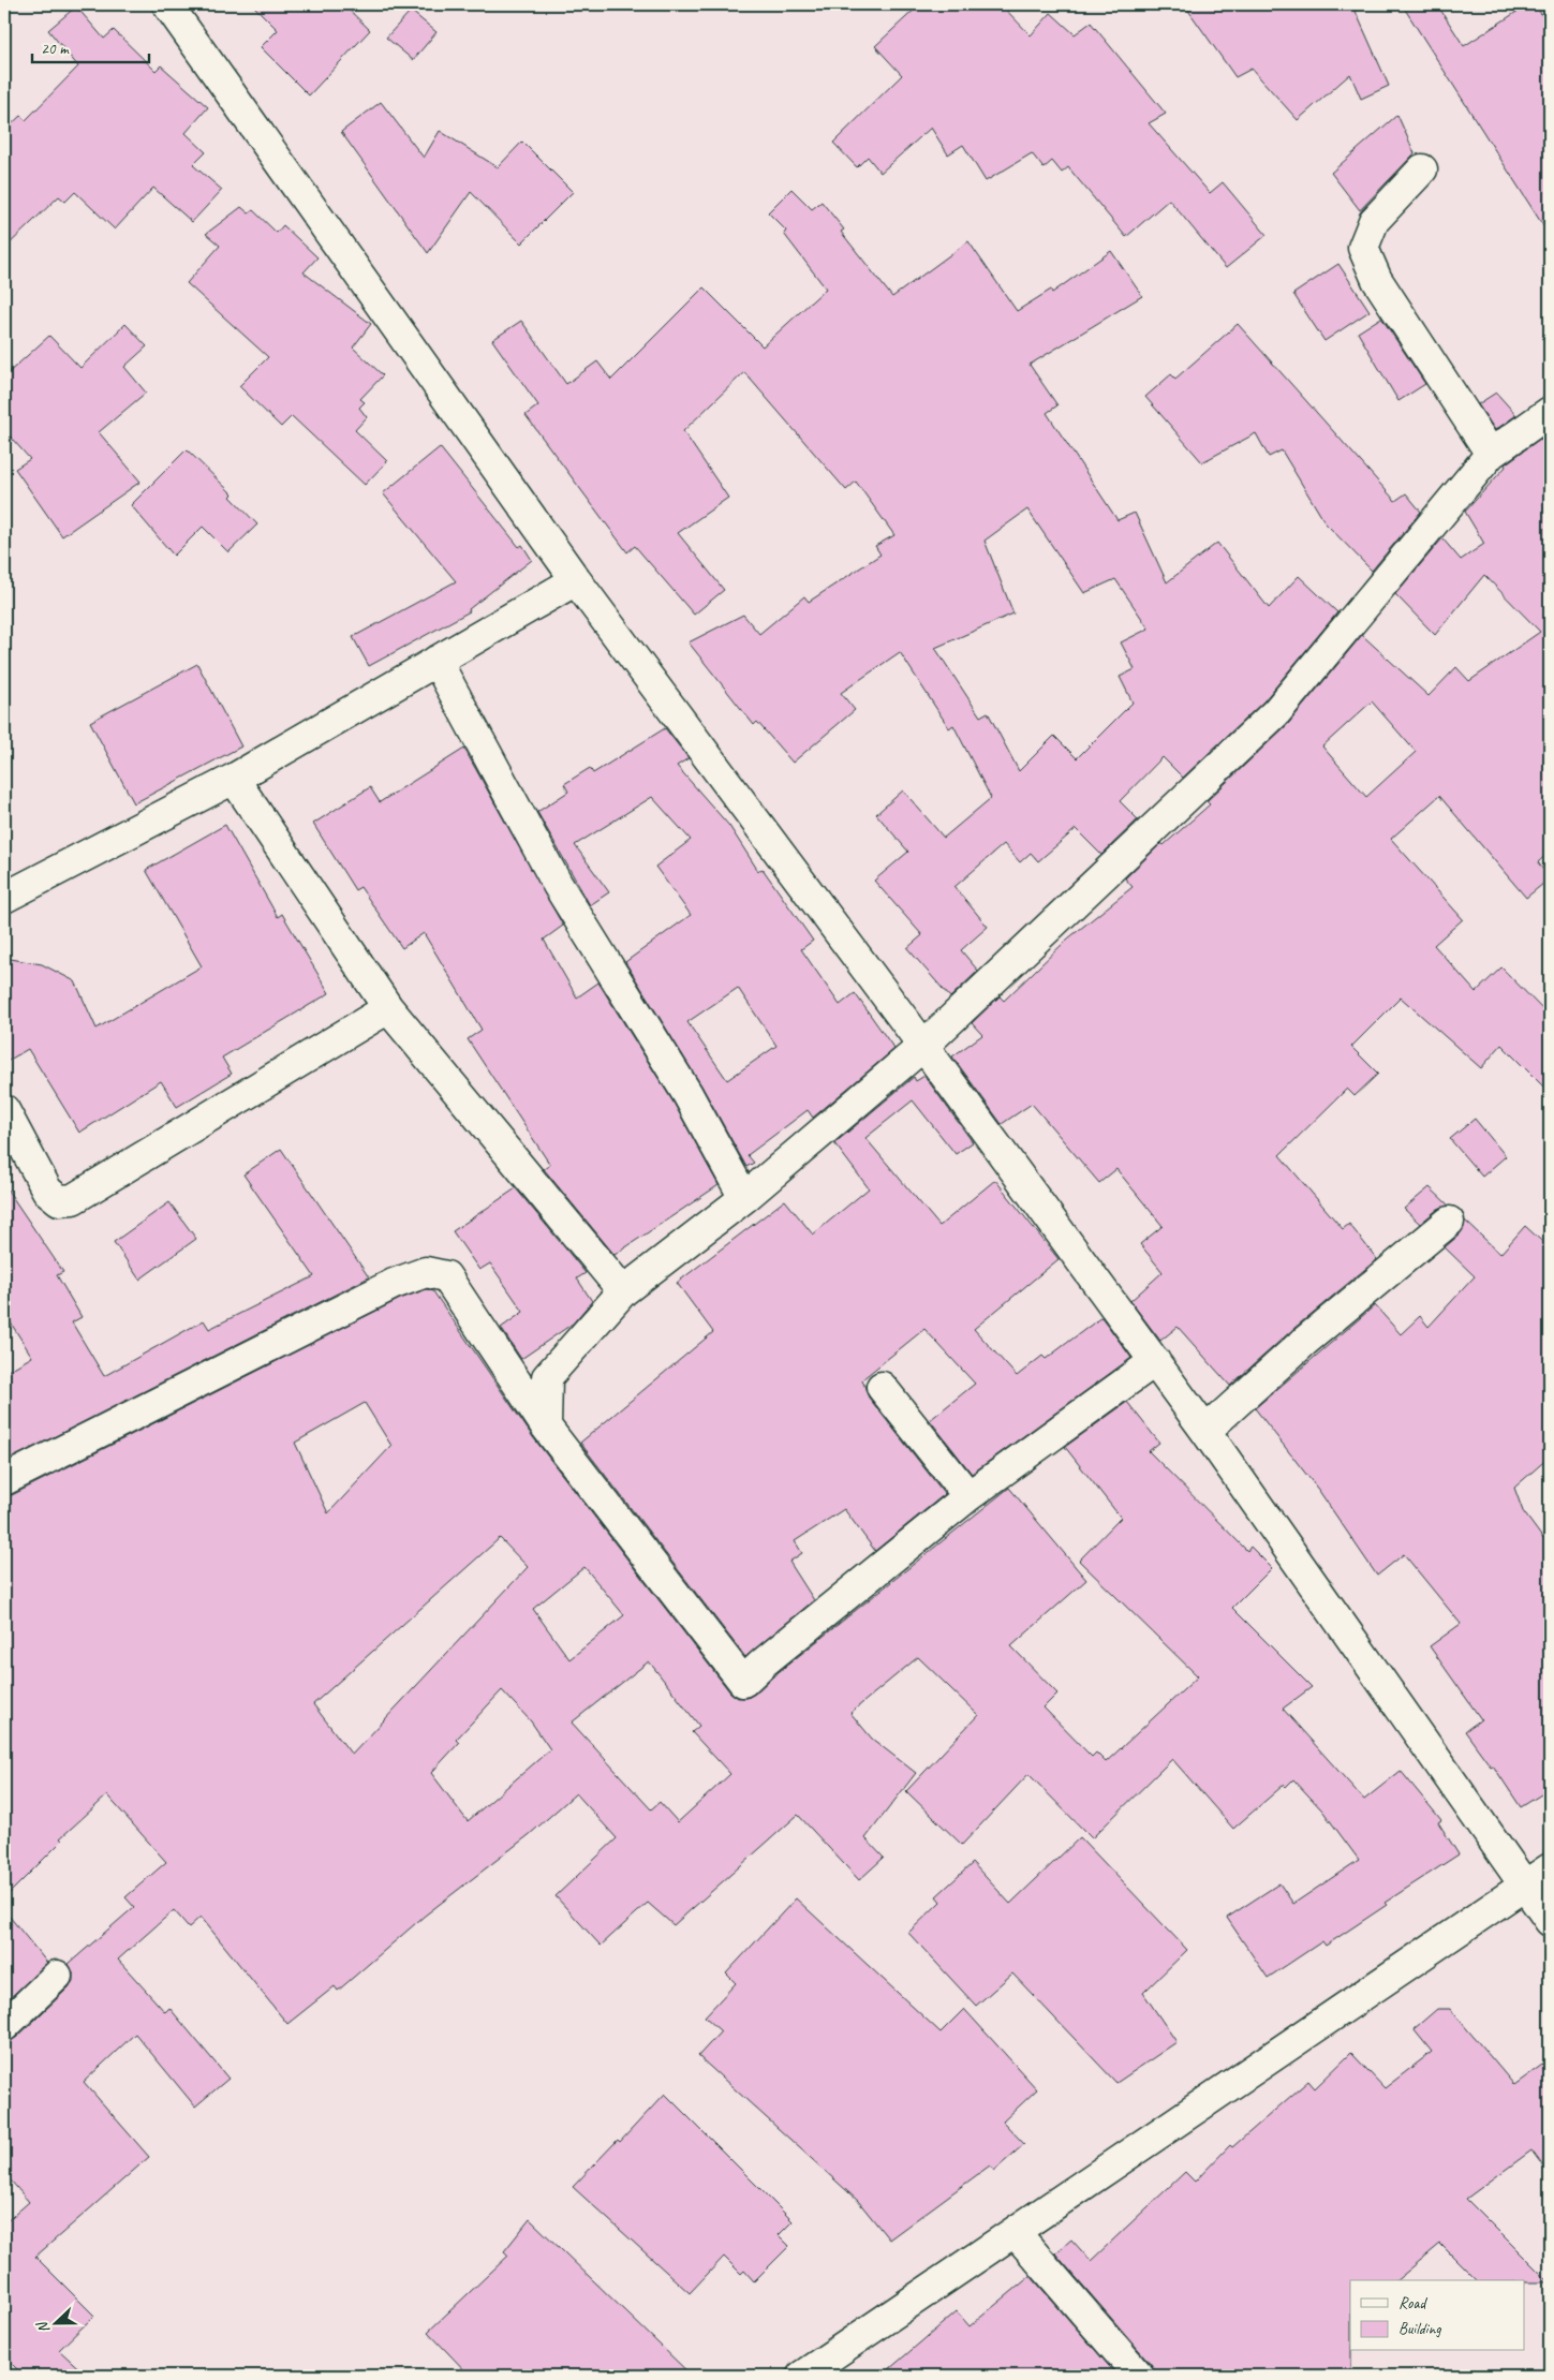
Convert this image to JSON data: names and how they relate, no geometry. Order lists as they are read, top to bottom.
{
  "legend": ["Road", "Building"],
  "scale_bar": "20 m",
  "north": "left"
}
